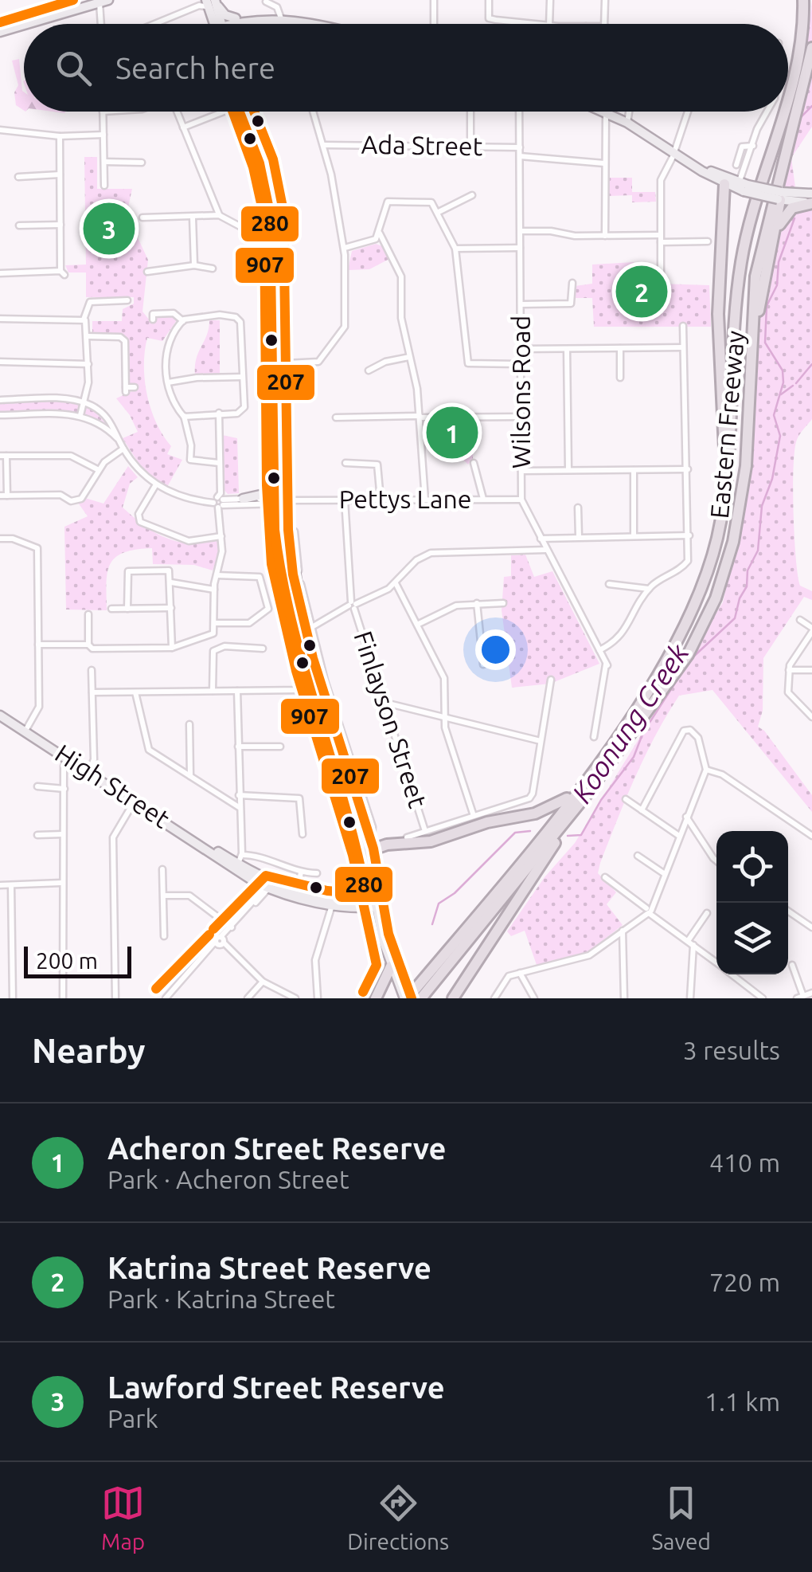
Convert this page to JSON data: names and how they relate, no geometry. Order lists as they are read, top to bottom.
{
  "streets": {
    "highway": ["Eastern Freeway"],
    "main road": ["High Street"],
    "street": [
      "Ada Street",
      "Wilsons Road",
      "Pettys Lane",
      "Finlayson Street"
    ]
  },
  "crossings": [
    ["Ada Street", "Wilsons Road"],
    ["Wilsons Road", "Pettys Lane"],
    ["Pettys Lane", "Finlayson Street"]
  ],
  "water": ["Koonung Creek"],
  "lines": ["transit line 207", "transit line 907", "transit line 280"],
  "scale_bar": "200 m",
  "page": {
    "search": "Search here",
    "pins": ["3", "2", "1"],
    "scale": "200 m",
    "heading": ["Nearby", "3 results"],
    "list": [
      {
        "mark": "1",
        "name": "Acheron Street Reserve",
        "note": "Park · Acheron Street",
        "value": "410 m"
      },
      {
        "mark": "2",
        "name": "Katrina Street Reserve",
        "note": "Park · Katrina Street",
        "value": "720 m"
      },
      {
        "mark": "3",
        "name": "Lawford Street Reserve",
        "note": "Park",
        "value": "1.1 km"
      }
    ],
    "nav": ["Map", "Directions", "Saved"]
  }
}
